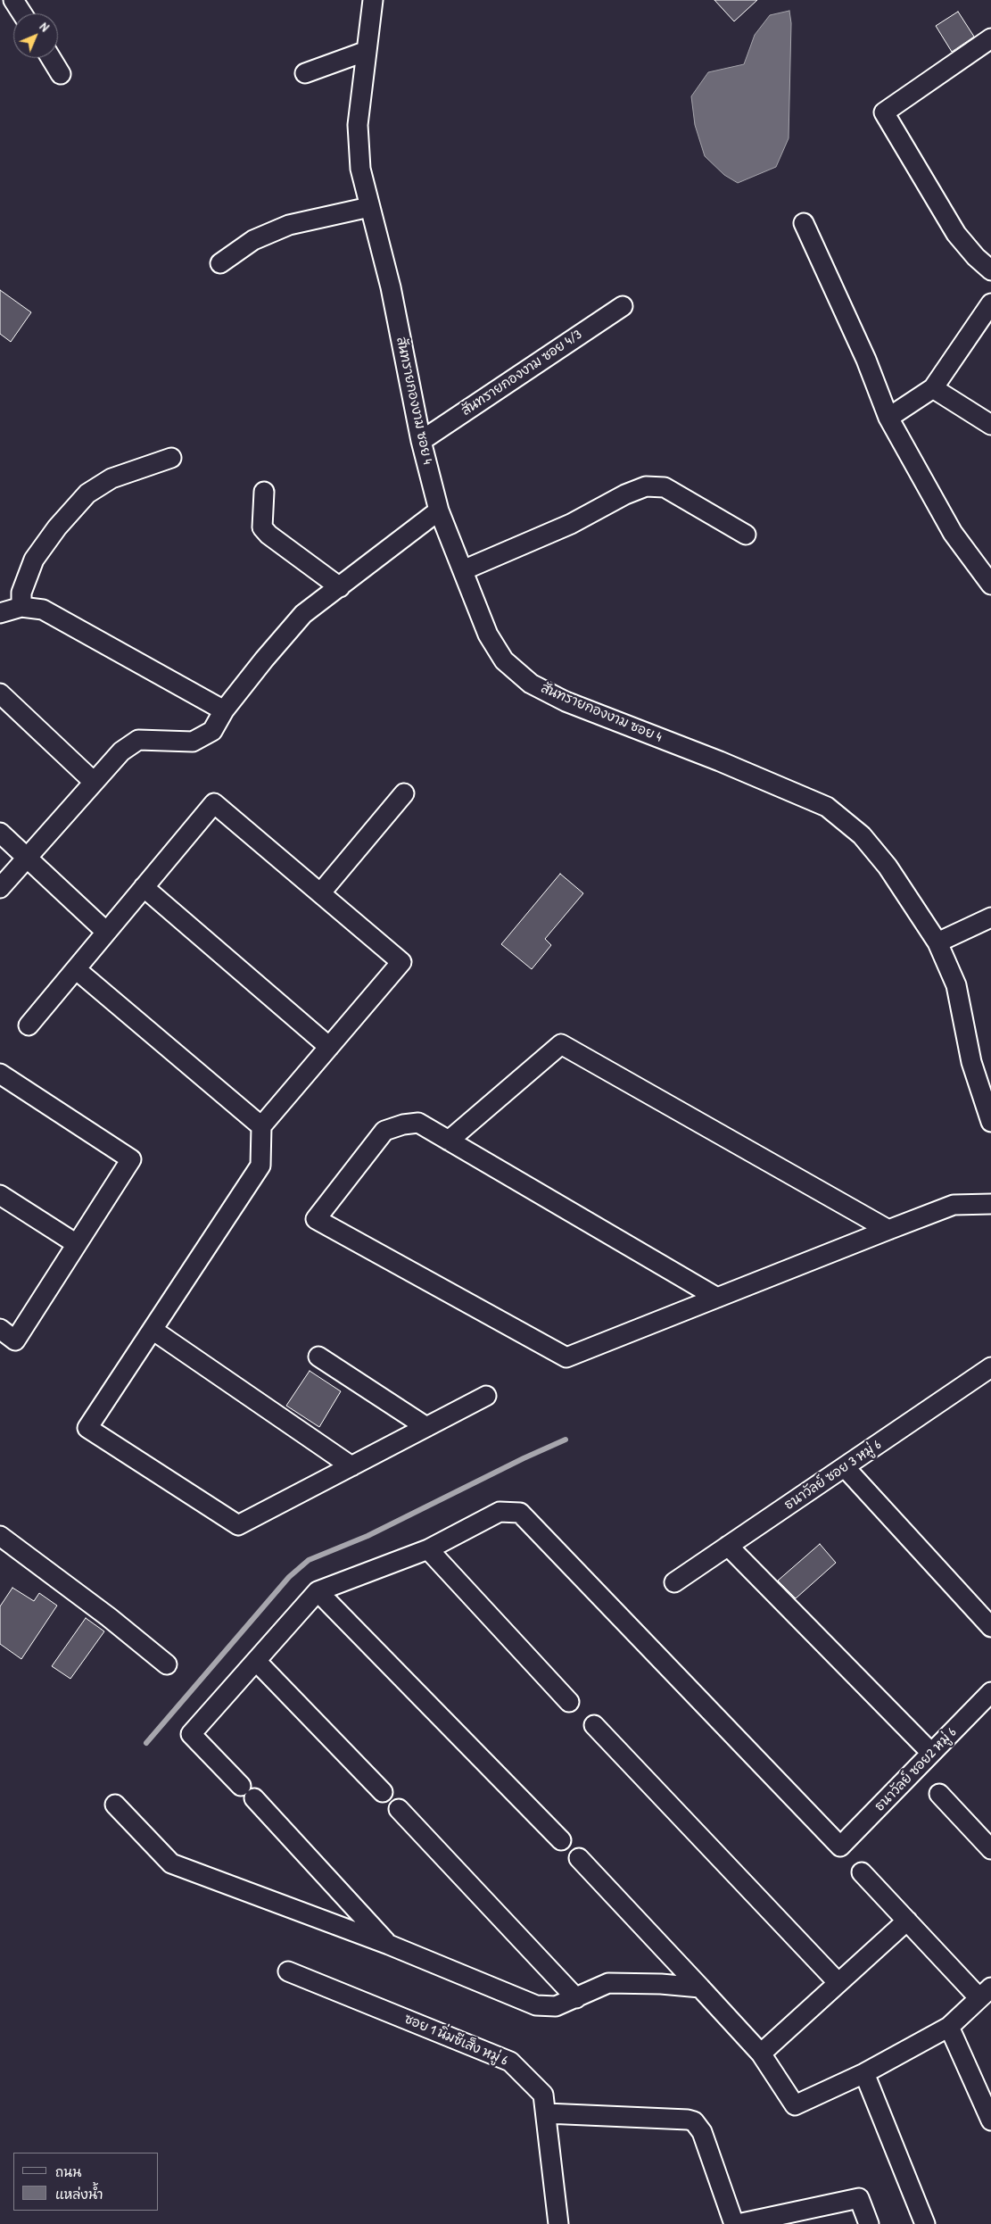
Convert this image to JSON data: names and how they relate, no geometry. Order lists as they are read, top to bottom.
{
  "streets": {
    "street": [
      "สันทรายกองงาม ซอย 4/3",
      "สันทรายกองงาม ซอย 4",
      "ธนาวัลย์ ซอย 3 หมู่ 6",
      "ธนาวัลย์ ซอย2 หมู่ 6",
      "ซอย 1 นิ่มซีเส็ง หมู่ 6"
    ]
  },
  "crossings": [
    ["สันทรายกองงาม ซอย 4/3", "สันทรายกองงาม ซอย 4"]
  ],
  "legend": ["ถนน", "แหล่งน้ำ"],
  "north": "top right"
}
